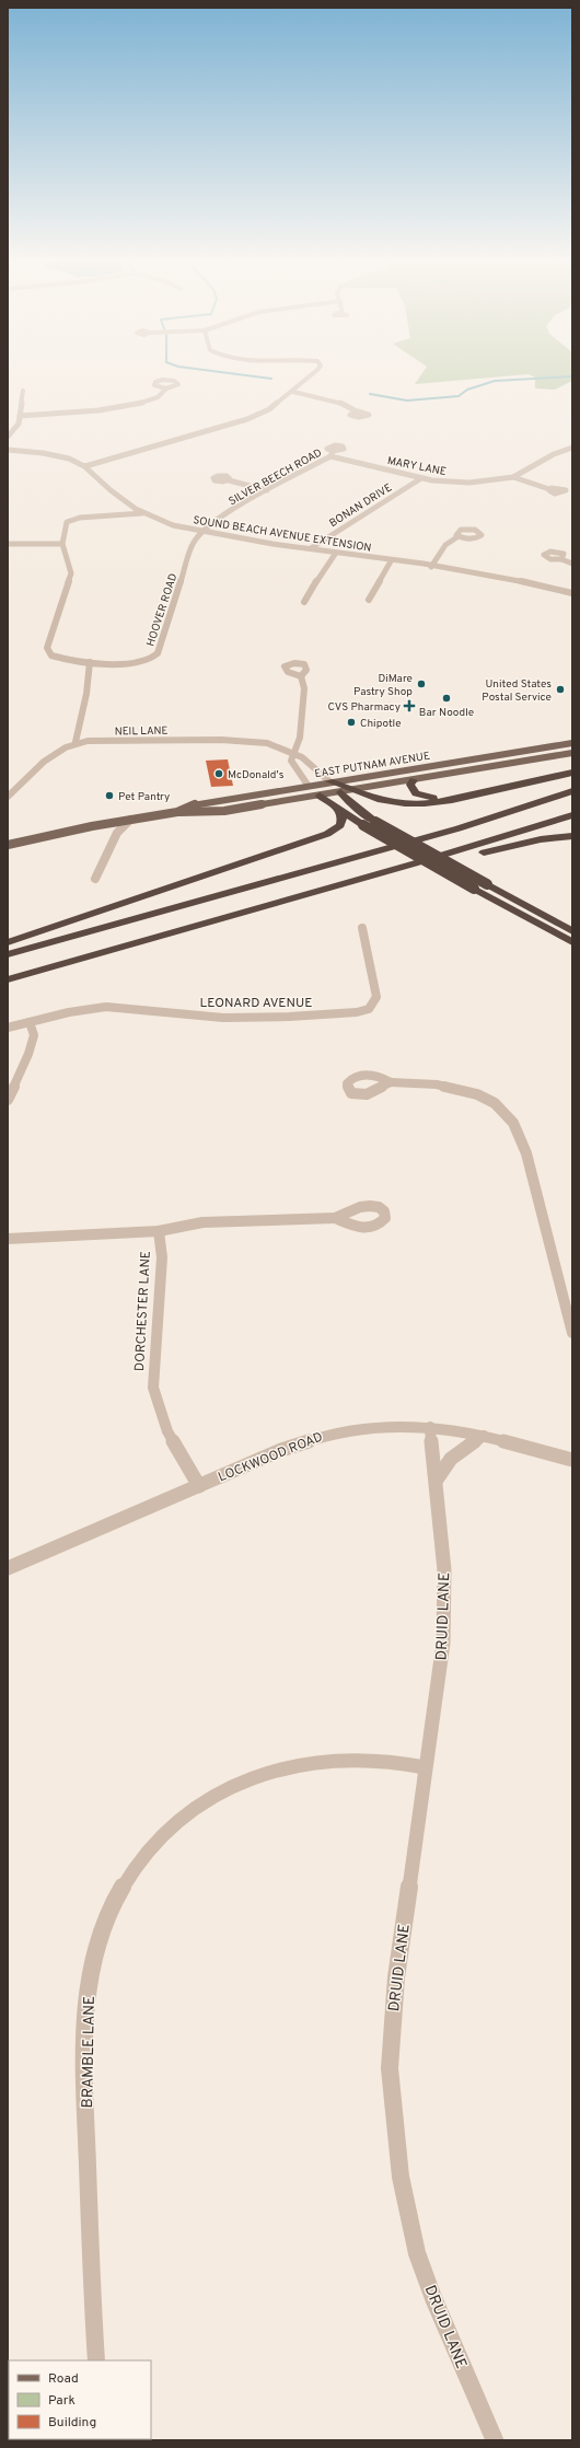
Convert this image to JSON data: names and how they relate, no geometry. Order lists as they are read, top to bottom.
{
  "streets": {
    "main road": ["EAST PUTNAM AVENUE"],
    "street": [
      "MARY LANE",
      "SILVER BEECH ROAD",
      "BONAN DRIVE",
      "SOUND BEACH AVENUE EXTENSION",
      "HOOVER ROAD",
      "NEIL LANE",
      "LEONARD AVENUE",
      "DORCHESTER LANE",
      "LOCKWOOD ROAD",
      "DRUID LANE",
      "BRAMBLE LANE"
    ]
  },
  "crossings": [
    ["MARY LANE", "SILVER BEECH ROAD"],
    ["MARY LANE", "BONAN DRIVE"],
    ["SILVER BEECH ROAD", "SOUND BEACH AVENUE EXTENSION"],
    ["SILVER BEECH ROAD", "HOOVER ROAD"],
    ["BONAN DRIVE", "SOUND BEACH AVENUE EXTENSION"],
    ["SOUND BEACH AVENUE EXTENSION", "HOOVER ROAD"],
    ["NEIL LANE", "EAST PUTNAM AVENUE"],
    ["DORCHESTER LANE", "LOCKWOOD ROAD"],
    ["LOCKWOOD ROAD", "DRUID LANE"],
    ["DRUID LANE", "BRAMBLE LANE"]
  ],
  "places": {
    "other": [
      "DiMare Pastry Shop",
      "United States Postal Service",
      "Bar Noodle",
      "Chipotle",
      "McDonald's",
      "Pet Pantry"
    ],
    "health": ["CVS Pharmacy"]
  },
  "legend": ["Road", "Park", "Building"]
}
